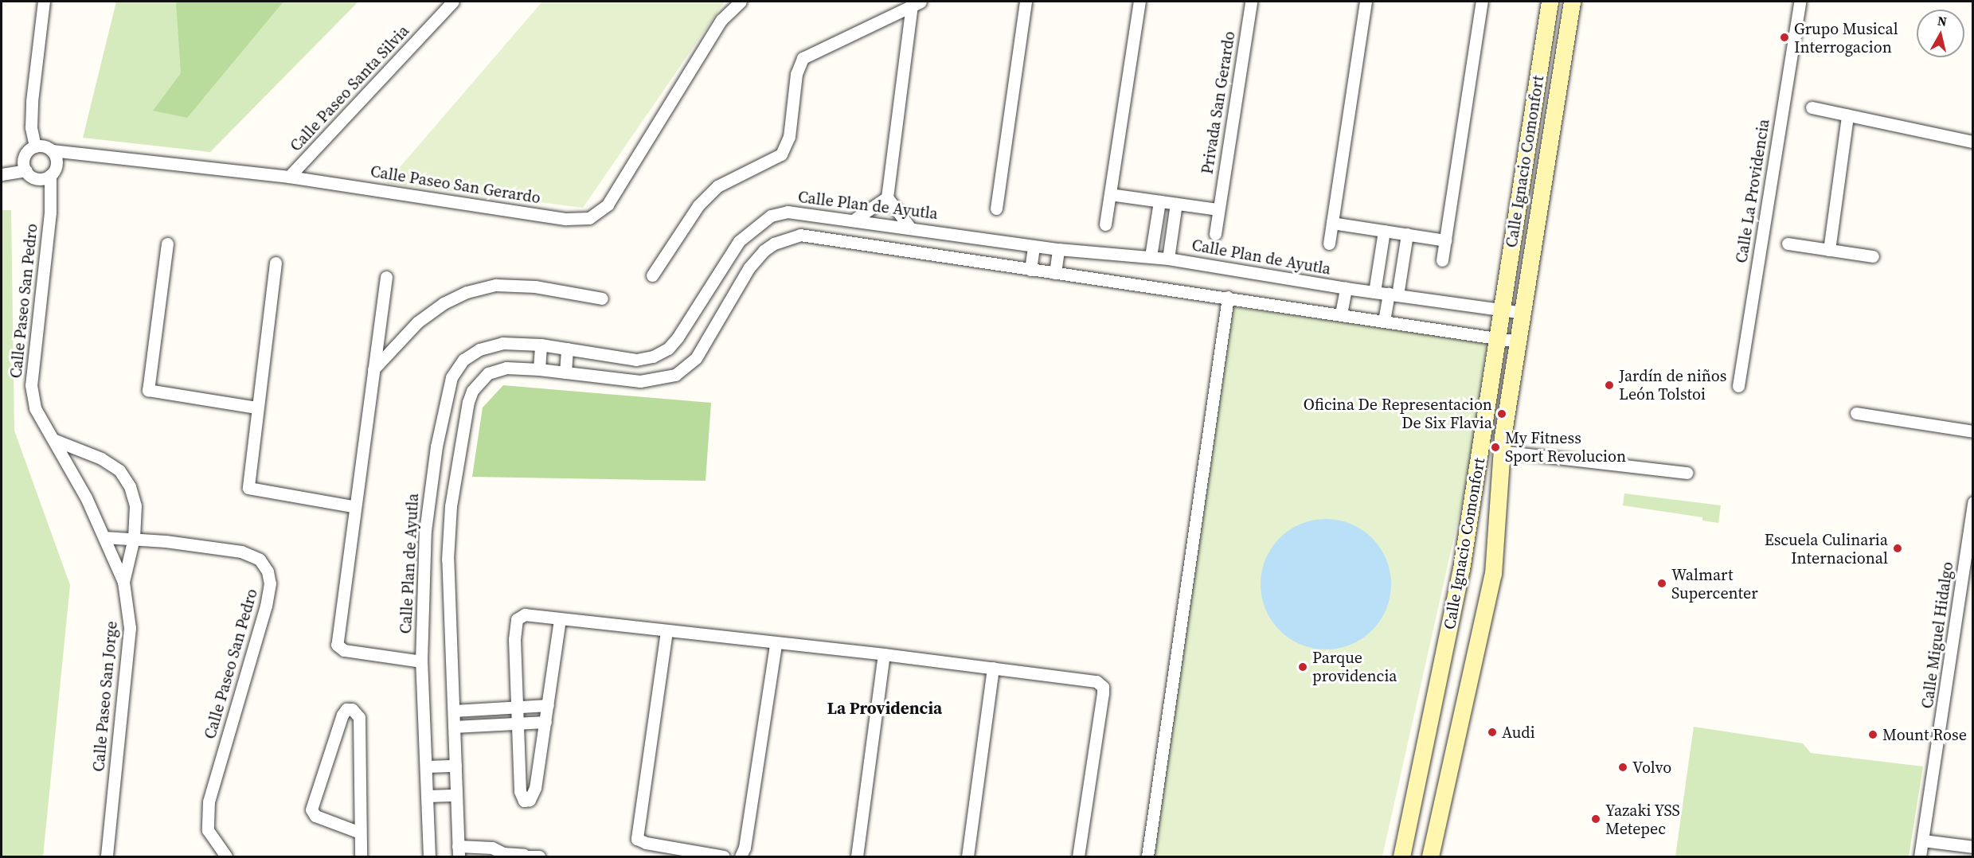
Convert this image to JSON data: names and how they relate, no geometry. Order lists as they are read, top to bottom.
{
  "streets": {
    "main road": ["Calle Ignacio Comonfort"],
    "street": [
      "Calle Paseo Santa Silvia",
      "Privada San Gerardo",
      "Calle Paseo San Gerardo",
      "Calle La Providencia",
      "Calle Plan de Ayutla",
      "Calle Paseo San Pedro",
      "Calle Miguel Hidalgo",
      "Calle Paseo San Jorge"
    ]
  },
  "crossings": [
    ["Calle Paseo Santa Silvia", "Calle Paseo San Gerardo"],
    ["Calle Ignacio Comonfort", "Calle Plan de Ayutla"],
    ["Calle Paseo San Gerardo", "Calle Paseo San Pedro"],
    ["Calle Paseo San Pedro", "Calle Paseo San Jorge"]
  ],
  "districts": ["La Providencia"],
  "places": [
    "Grupo Musical Interrogacion",
    "Jardín de niños León Tolstoi",
    "Oficina De Representacion De Six Flavia",
    "My Fitness Sport Revolucion",
    "Escuela Culinaria Internacional",
    "Walmart Supercenter",
    "Parque providencia",
    "Audi",
    "Mount Rose",
    "Volvo",
    "Yazaki YSS Metepec"
  ],
  "north": "top"
}
